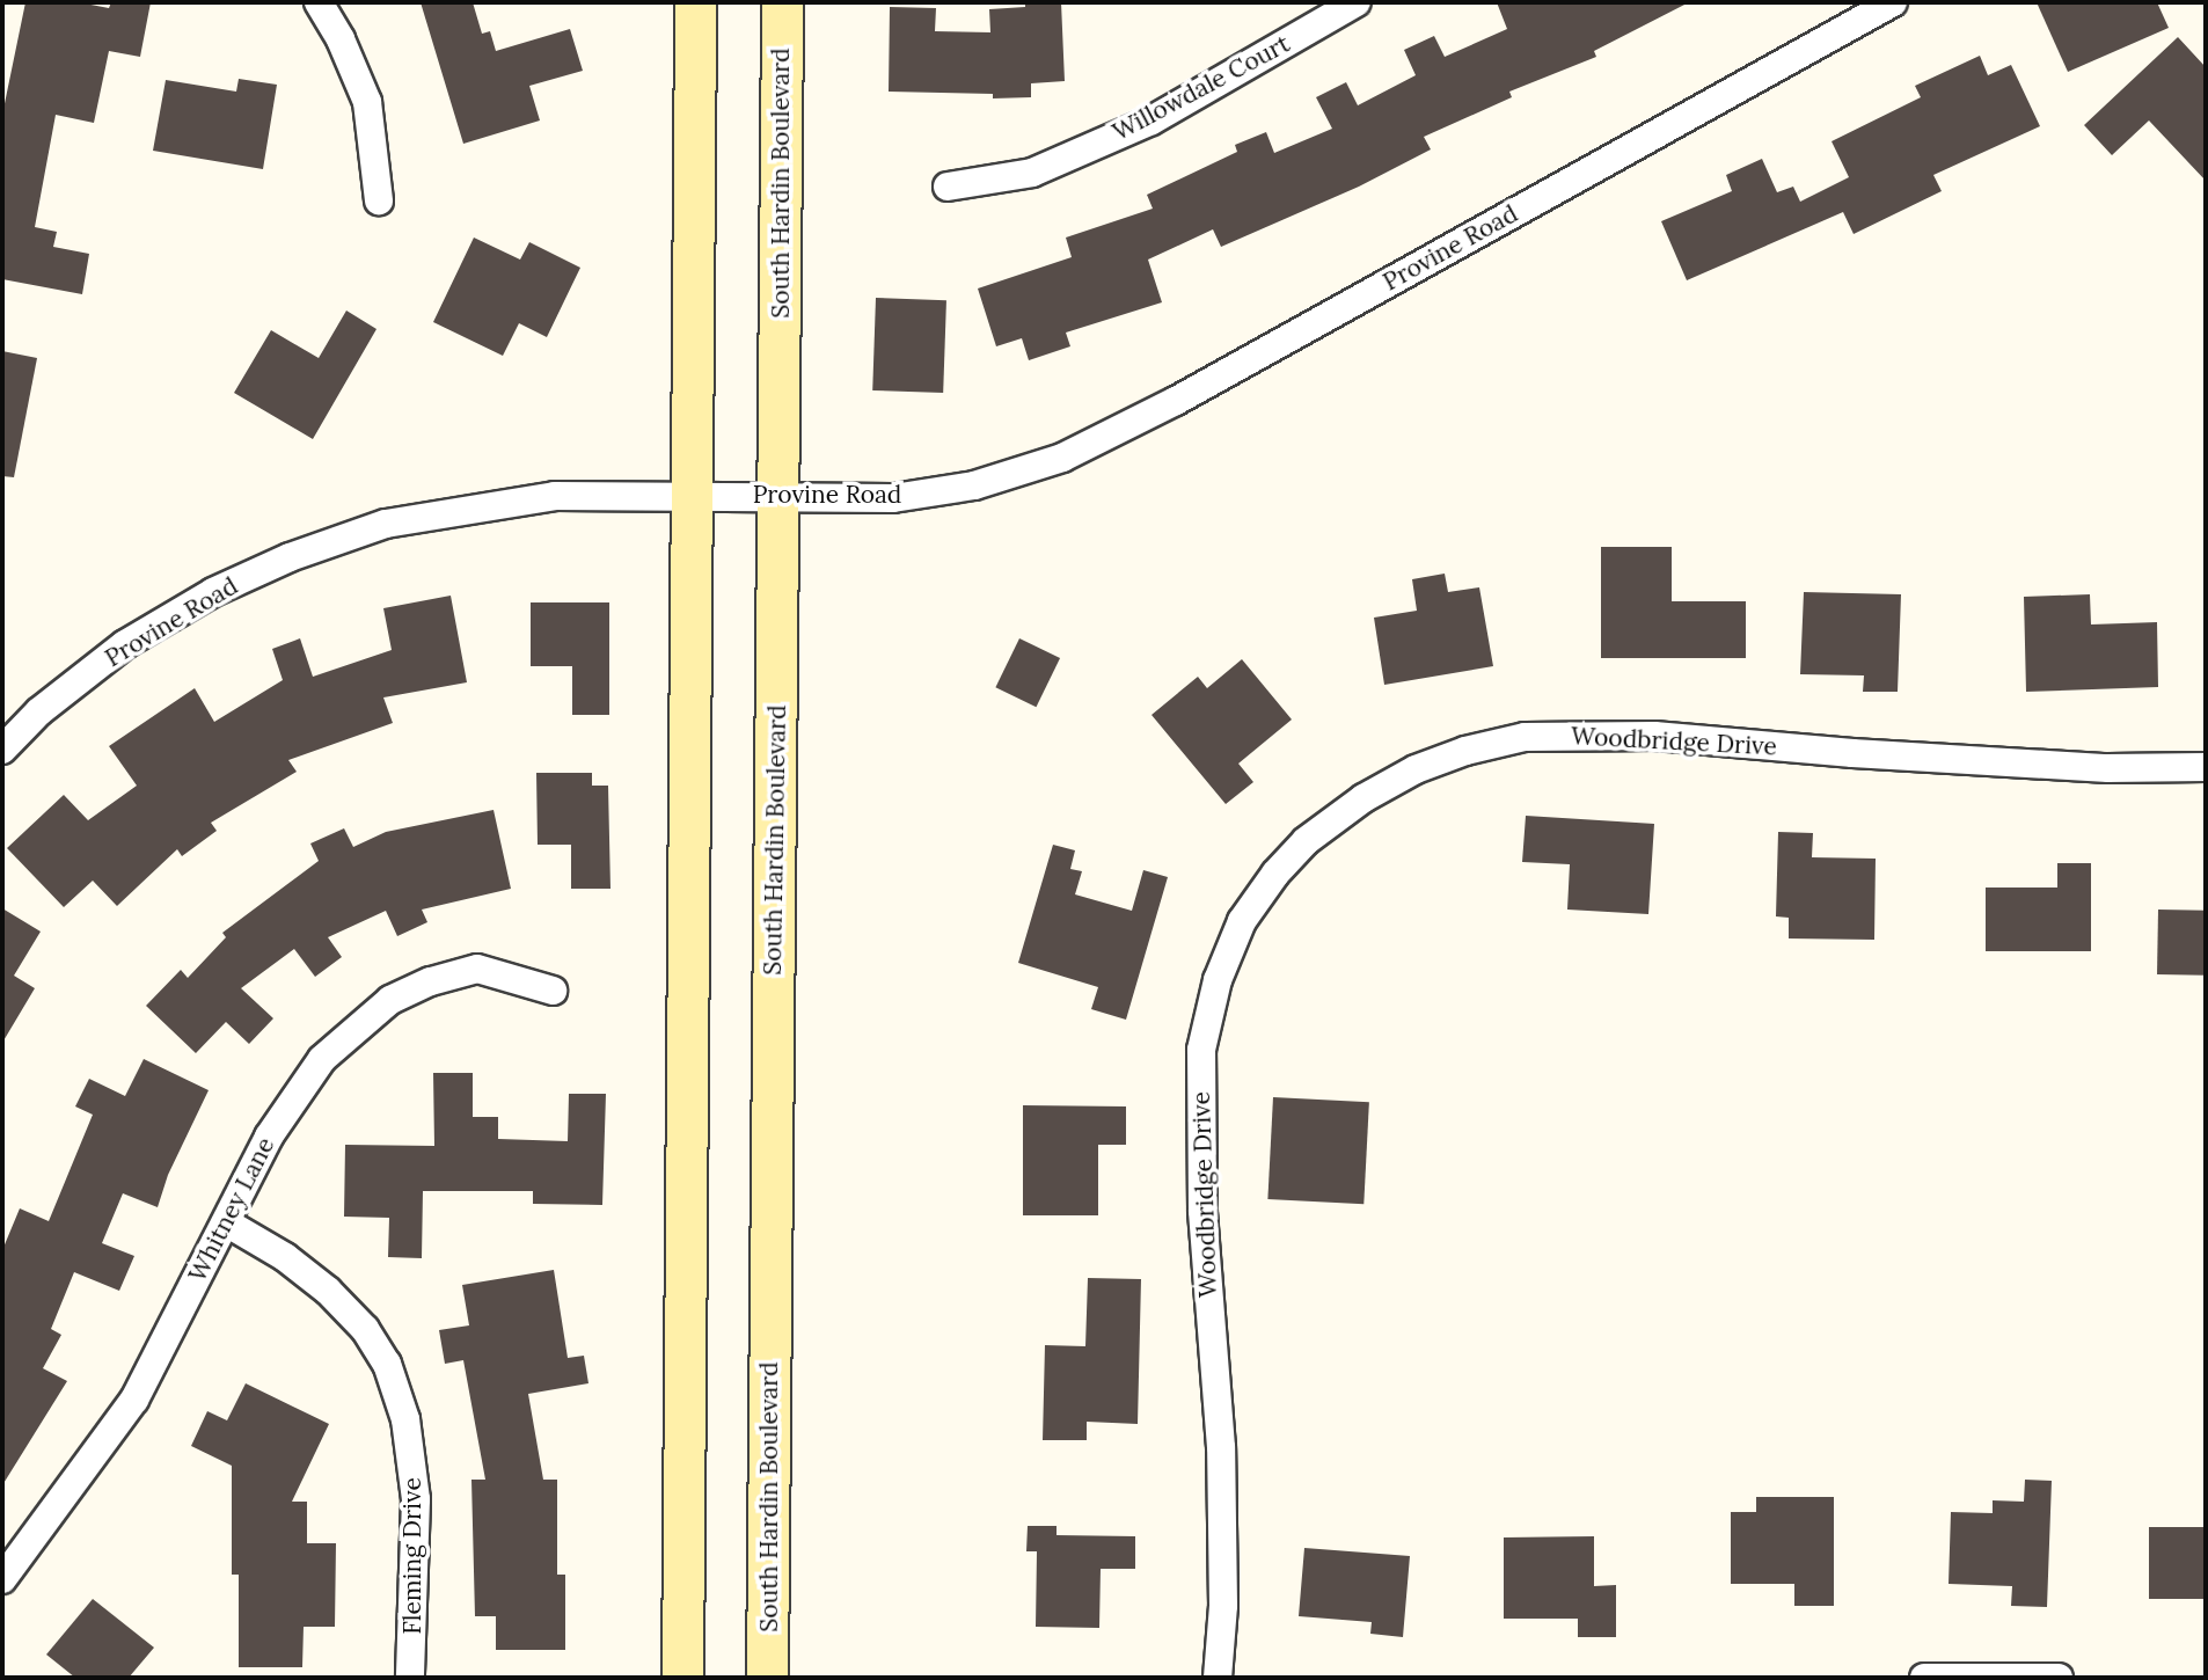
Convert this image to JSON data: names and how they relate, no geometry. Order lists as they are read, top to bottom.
{
  "streets": {
    "main road": ["South Hardin Boulevard"],
    "street": [
      "Willowdale Court",
      "Provine Road",
      "Woodbridge Drive",
      "Whitney Lane",
      "Fleming Drive"
    ]
  },
  "crossings": [
    ["South Hardin Boulevard", "Provine Road"],
    ["Whitney Lane", "Fleming Drive"]
  ]
}
